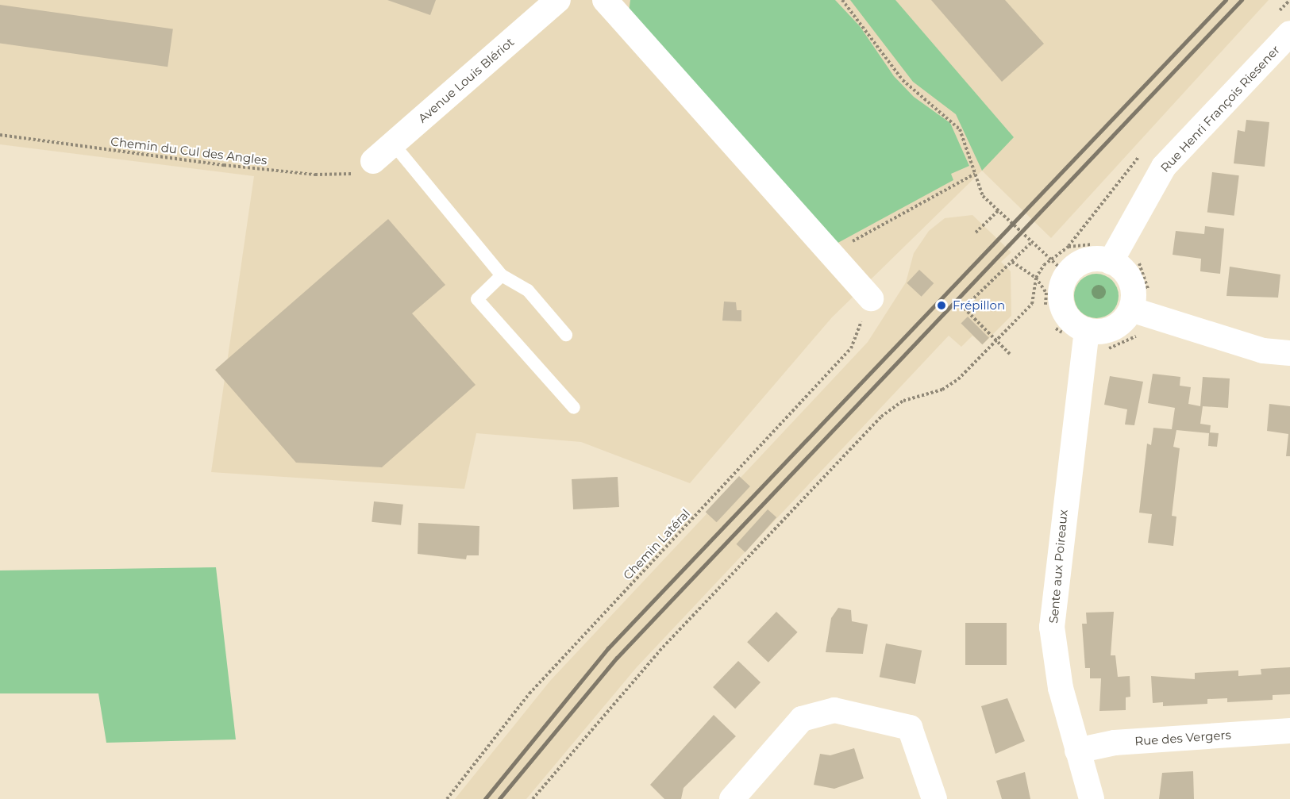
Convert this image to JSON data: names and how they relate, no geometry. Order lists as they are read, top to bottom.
{
  "streets": {
    "street": [
      "Avenue Louis Blériot",
      "Rue Henri François Riesener",
      "Sente aux Poireaux",
      "Rue des Vergers"
    ],
    "path": ["Chemin du Cul des Angles", "Chemin Latéral"]
  },
  "crossings": [
    ["Avenue Louis Blériot", "Chemin du Cul des Angles"],
    ["Rue Henri François Riesener", "Sente aux Poireaux"],
    ["Sente aux Poireaux", "Rue des Vergers"]
  ],
  "places": ["Frépillon"]
}
